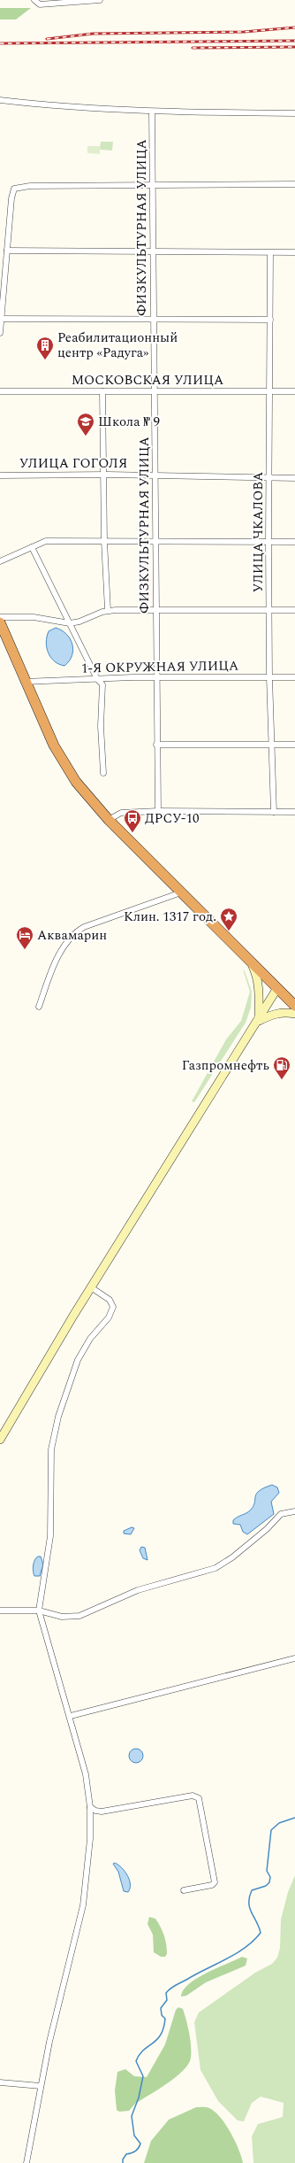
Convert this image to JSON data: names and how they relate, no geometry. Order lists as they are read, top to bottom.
{
  "streets": {
    "street": [
      "ФИЗКУЛЬТУРНАЯ УЛИЦА",
      "МОСКОВСКАЯ УЛИЦА",
      "УЛИЦА ГОГОЛЯ",
      "УЛИЦА ЧКАЛОВА",
      "1-Я ОКРУЖНАЯ УЛИЦА"
    ]
  },
  "crossings": [
    ["ФИЗКУЛЬТУРНАЯ УЛИЦА", "МОСКОВСКАЯ УЛИЦА"],
    ["ФИЗКУЛЬТУРНАЯ УЛИЦА", "УЛИЦА ГОГОЛЯ"],
    ["ФИЗКУЛЬТУРНАЯ УЛИЦА", "1-Я ОКРУЖНАЯ УЛИЦА"],
    ["МОСКОВСКАЯ УЛИЦА", "УЛИЦА ЧКАЛОВА"],
    ["УЛИЦА ГОГОЛЯ", "УЛИЦА ЧКАЛОВА"],
    ["УЛИЦА ЧКАЛОВА", "1-Я ОКРУЖНАЯ УЛИЦА"]
  ],
  "places": {
    "building": ["Реабилитационный центр «Радуга»"],
    "school or university": ["Школа № 9"],
    "bus stop": ["ДРСУ-10"],
    "place": ["Клин. 1317 год."],
    "hotel": ["Аквамарин"],
    "fuel station": ["Газпромнефть"]
  }
}
